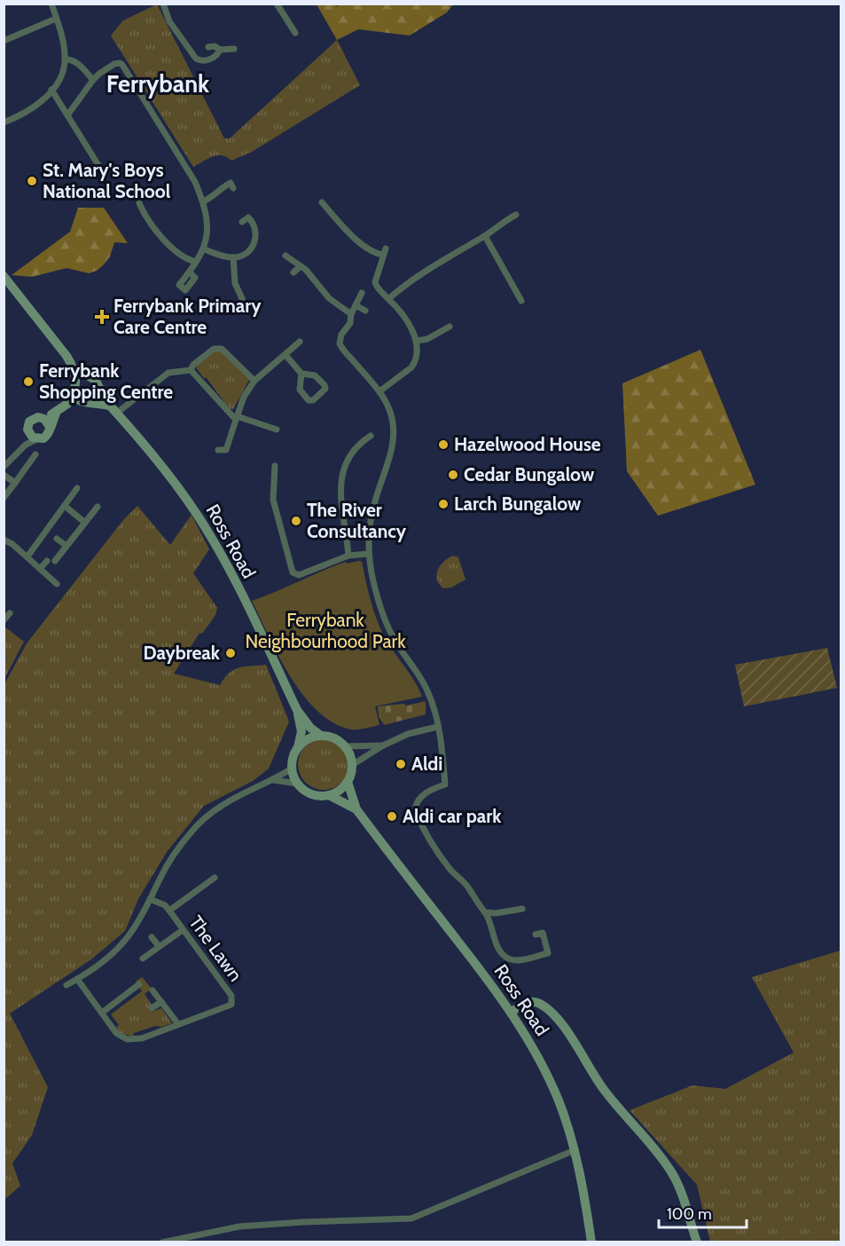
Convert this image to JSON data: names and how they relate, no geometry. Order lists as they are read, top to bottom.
{
  "streets": {
    "main road": ["Ross Road"],
    "street": ["The Lawn"]
  },
  "districts": ["Ferrybank"],
  "parks": ["Ferrybank Neighbourhood Park"],
  "places": {
    "other": [
      "St. Mary's Boys National School",
      "Ferrybank Shopping Centre",
      "Hazelwood House",
      "Cedar Bungalow",
      "Larch Bungalow",
      "The River Consultancy",
      "Daybreak",
      "Aldi",
      "Aldi car park"
    ],
    "health": ["Ferrybank Primary Care Centre"]
  },
  "scale_bar": "100 m"
}
